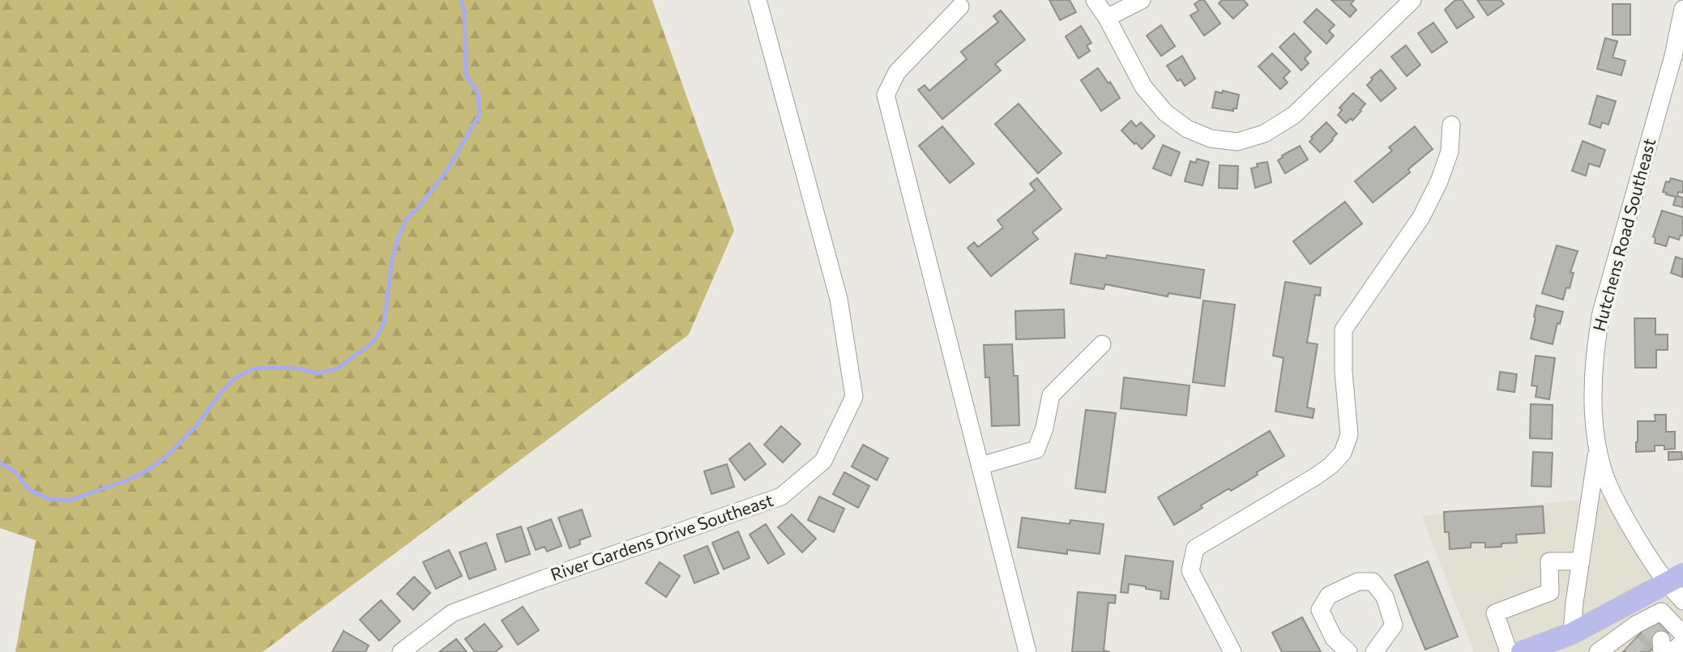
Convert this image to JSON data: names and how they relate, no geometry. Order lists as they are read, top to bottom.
{
  "streets": {
    "street": ["Hutchens Road Southeast", "River Gardens Drive Southeast"]
  }
}
